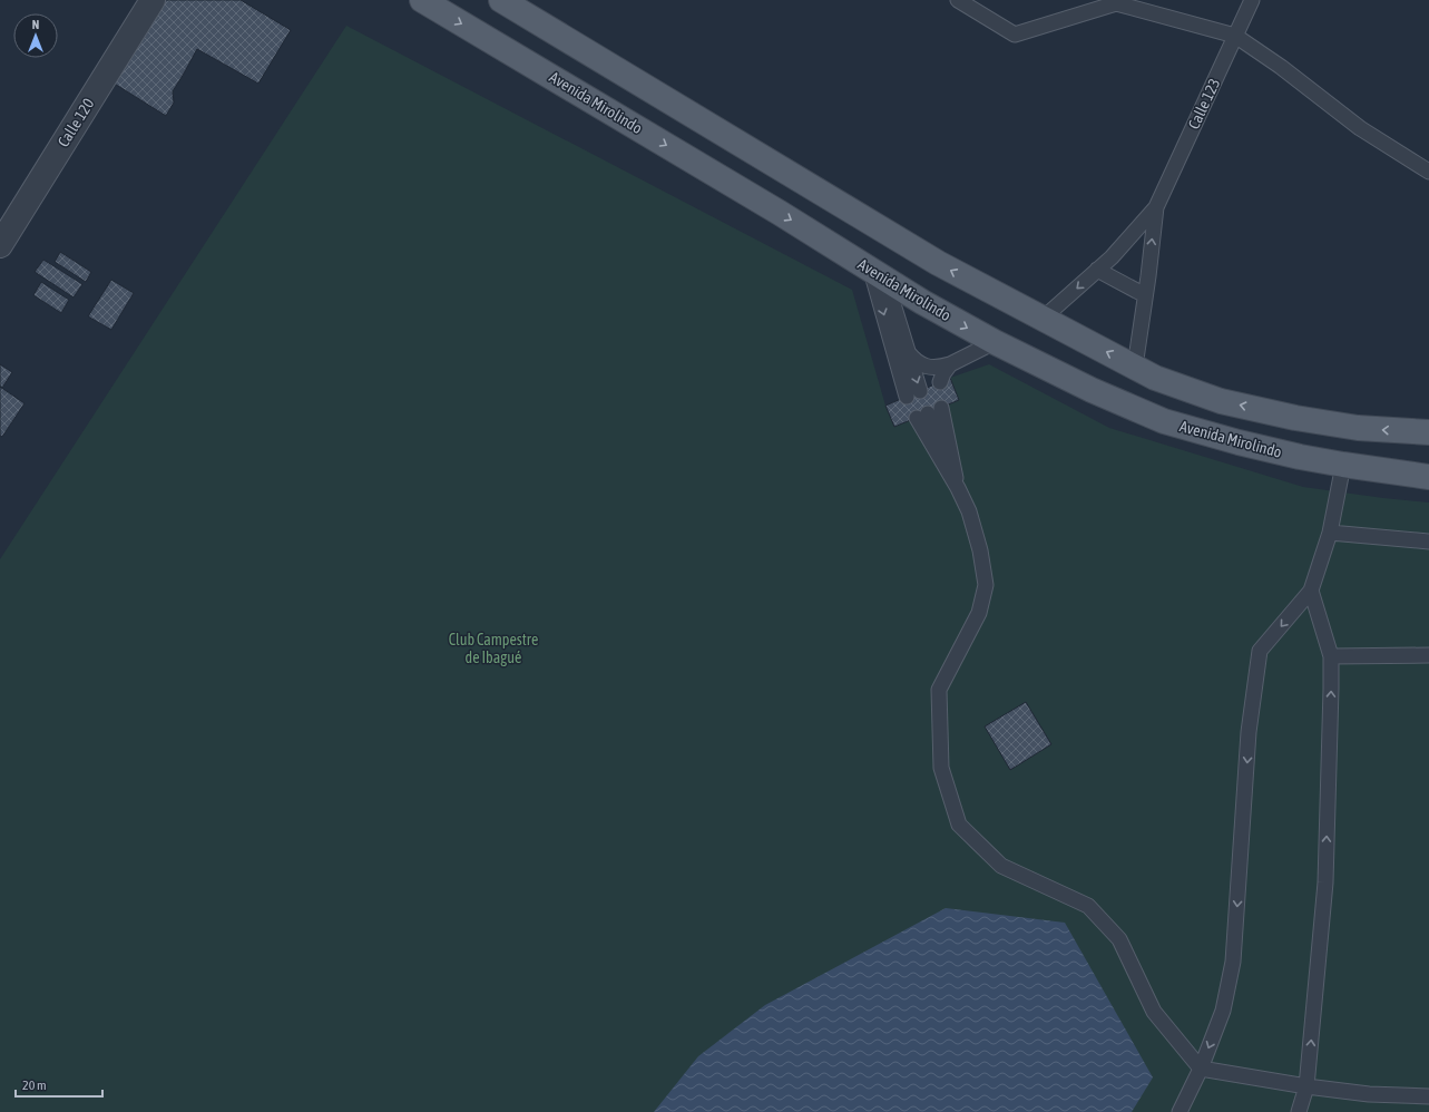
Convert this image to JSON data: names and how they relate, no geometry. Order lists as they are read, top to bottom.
{
  "streets": {
    "main road": ["Avenida Mirolindo"],
    "street": ["Calle 120"],
    "lane": ["Calle 123"]
  },
  "parks": ["Club Campestre de Ibagué"],
  "scale_bar": "20 m",
  "north": "top"
}
